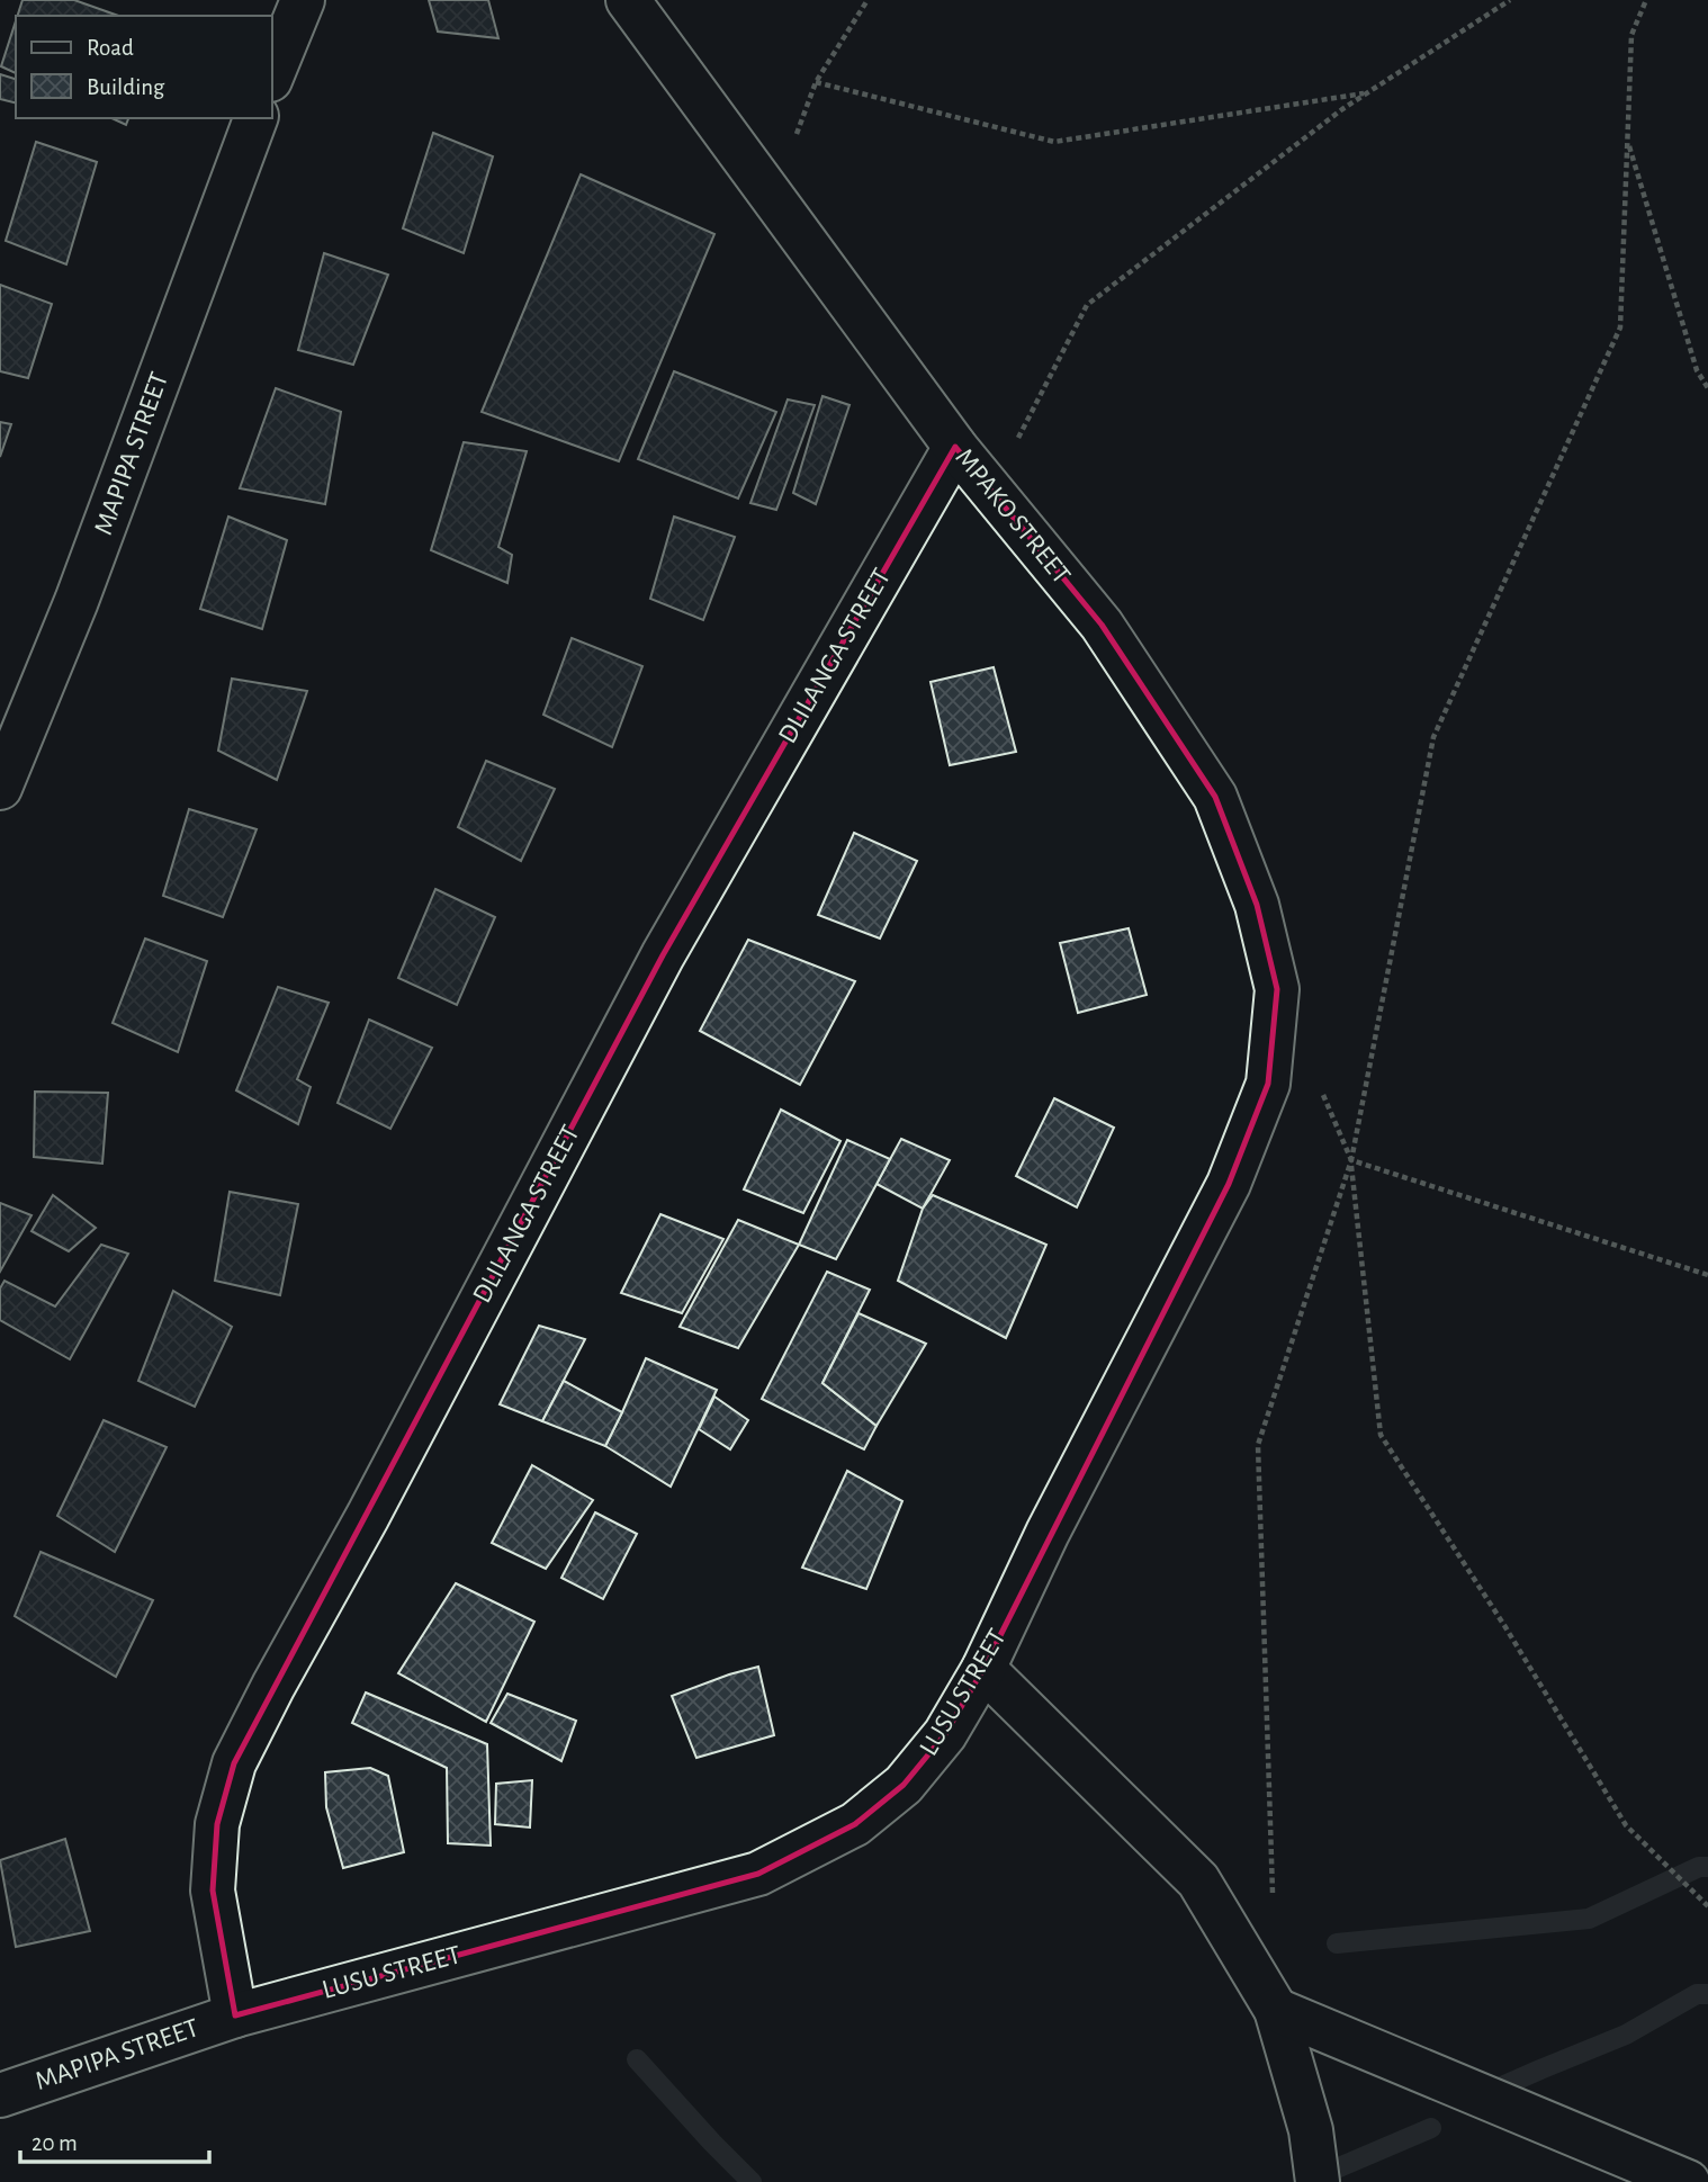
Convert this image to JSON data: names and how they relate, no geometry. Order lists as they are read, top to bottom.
{
  "streets": {
    "street": [
      "MAPIPA STREET",
      "MPAKO STREET",
      "DLILANGA STREET",
      "LUSU STREET"
    ]
  },
  "crossings": [
    ["MAPIPA STREET", "DLILANGA STREET"],
    ["MAPIPA STREET", "LUSU STREET"],
    ["MPAKO STREET", "DLILANGA STREET"],
    ["MPAKO STREET", "LUSU STREET"],
    ["DLILANGA STREET", "LUSU STREET"]
  ],
  "legend": ["Road", "Building"],
  "scale_bar": "20 m"
}
